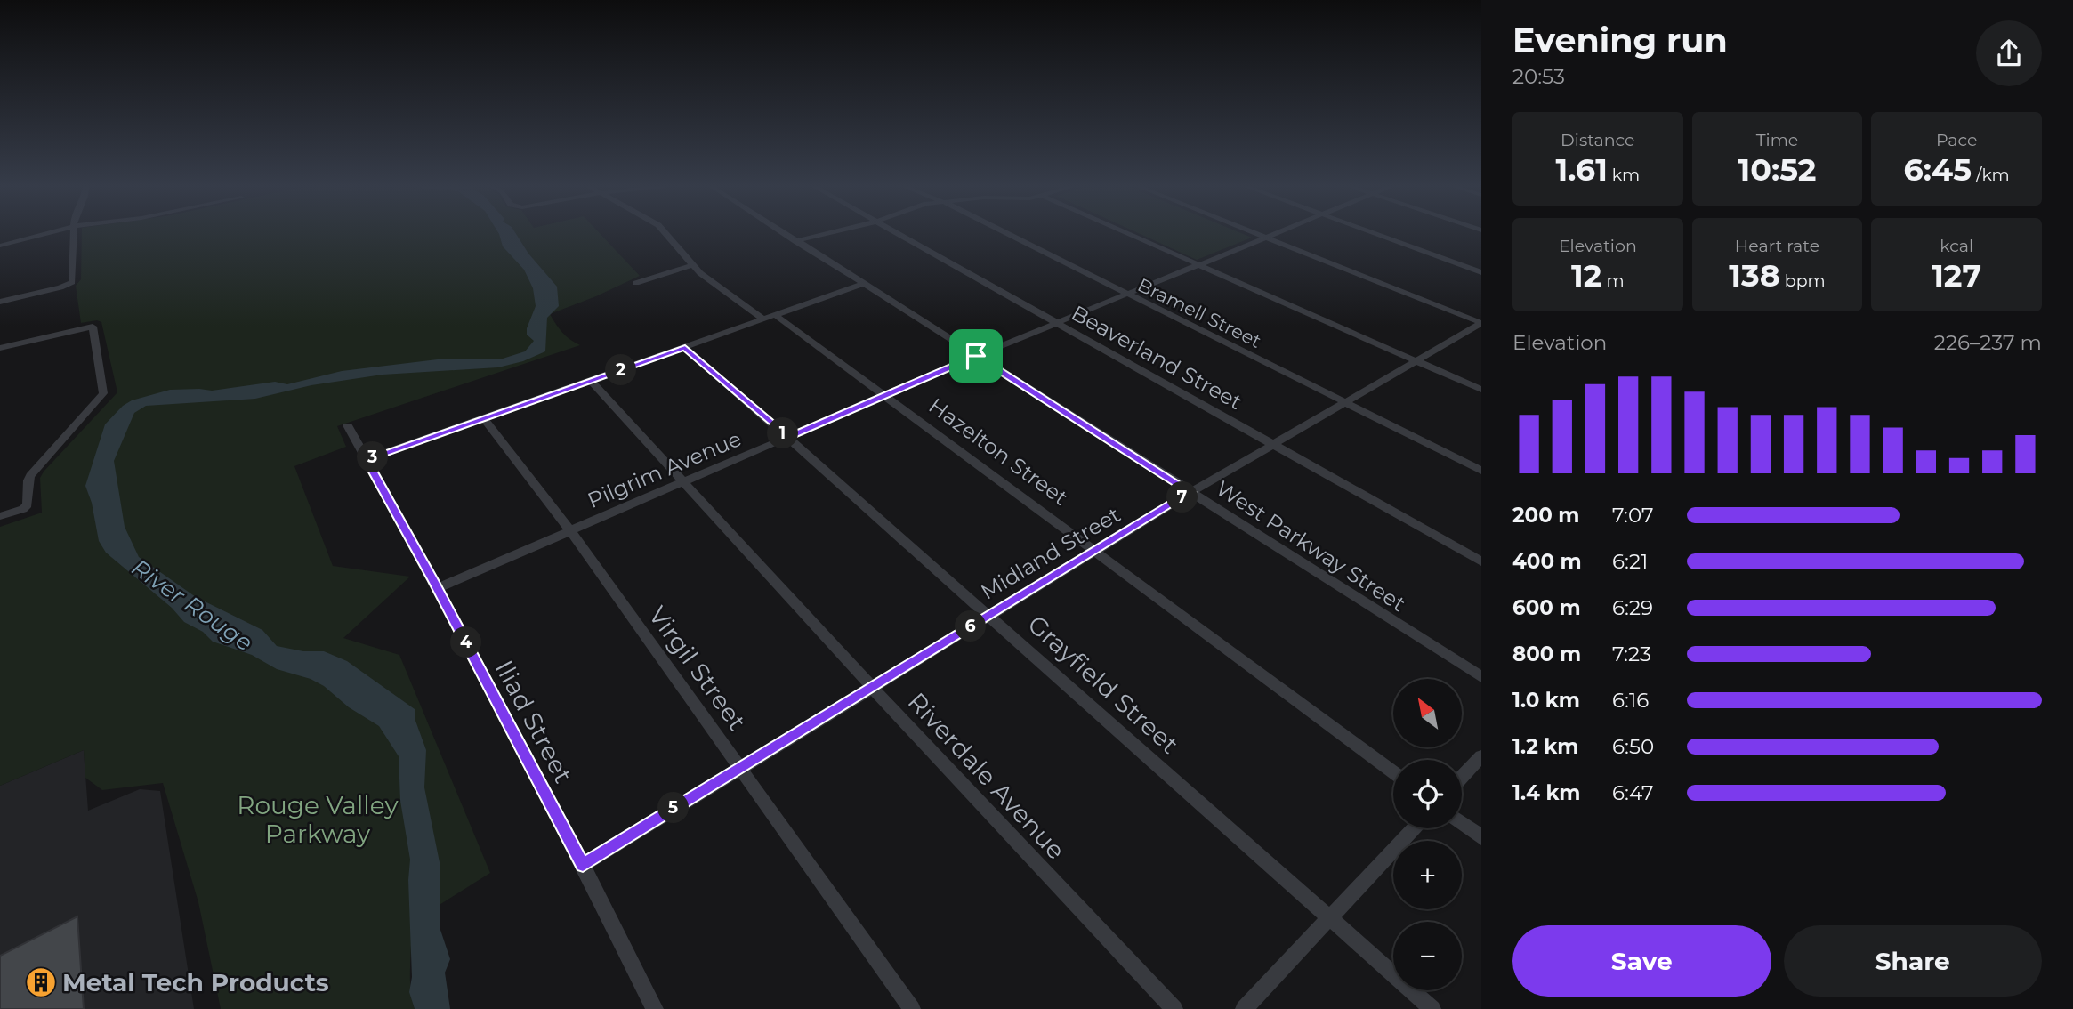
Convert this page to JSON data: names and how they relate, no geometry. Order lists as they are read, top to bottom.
{
  "streets": {
    "street": [
      "Bramell Street",
      "Beaverland Street",
      "Hazelton Street",
      "Pilgrim Avenue",
      "West Parkway Street",
      "Midland Street",
      "Virgil Street",
      "Grayfield Street",
      "Iliad Street",
      "Riverdale Avenue"
    ]
  },
  "crossings": [
    ["Bramell Street", "Pilgrim Avenue"],
    ["Bramell Street", "Midland Street"],
    ["Beaverland Street", "Pilgrim Avenue"],
    ["Beaverland Street", "Midland Street"],
    ["Hazelton Street", "Pilgrim Avenue"],
    ["Hazelton Street", "Midland Street"],
    ["Pilgrim Avenue", "West Parkway Street"],
    ["Pilgrim Avenue", "Virgil Street"],
    ["Pilgrim Avenue", "Grayfield Street"],
    ["Pilgrim Avenue", "Iliad Street"],
    ["Pilgrim Avenue", "Riverdale Avenue"],
    ["West Parkway Street", "Midland Street"],
    ["Midland Street", "Virgil Street"],
    ["Midland Street", "Grayfield Street"],
    ["Midland Street", "Iliad Street"],
    ["Midland Street", "Riverdale Avenue"]
  ],
  "water": ["River Rouge"],
  "parks": ["Rouge Valley Parkway"],
  "places": {
    "building": ["Metal Tech Products"]
  },
  "north": "top left",
  "page": {
    "heading": ["Evening run", "20:53"],
    "stats": [
      ["Distance", "1.61 km"],
      ["Time", "10:52"],
      ["Pace", "6:45 /km"],
      ["Elevation", "12 m"],
      ["Heart rate", "138 bpm"],
      ["kcal", "127"]
    ],
    "chart": ["Elevation", "226–237 m"],
    "pins": [
      "2",
      "1",
      "3",
      "7",
      "6",
      "4",
      "5"
    ],
    "list": [
      {
        "name": "200 m",
        "note": "7:07"
      },
      {
        "name": "400 m",
        "note": "6:21"
      },
      {
        "name": "600 m",
        "note": "6:29"
      },
      {
        "name": "800 m",
        "note": "7:23"
      },
      {
        "name": "1.0 km",
        "note": "6:16"
      },
      {
        "name": "1.2 km",
        "note": "6:50"
      },
      {
        "name": "1.4 km",
        "note": "6:47"
      }
    ],
    "map_buttons": ["+", "−"],
    "buttons": ["Save", "Share"]
  }
}
